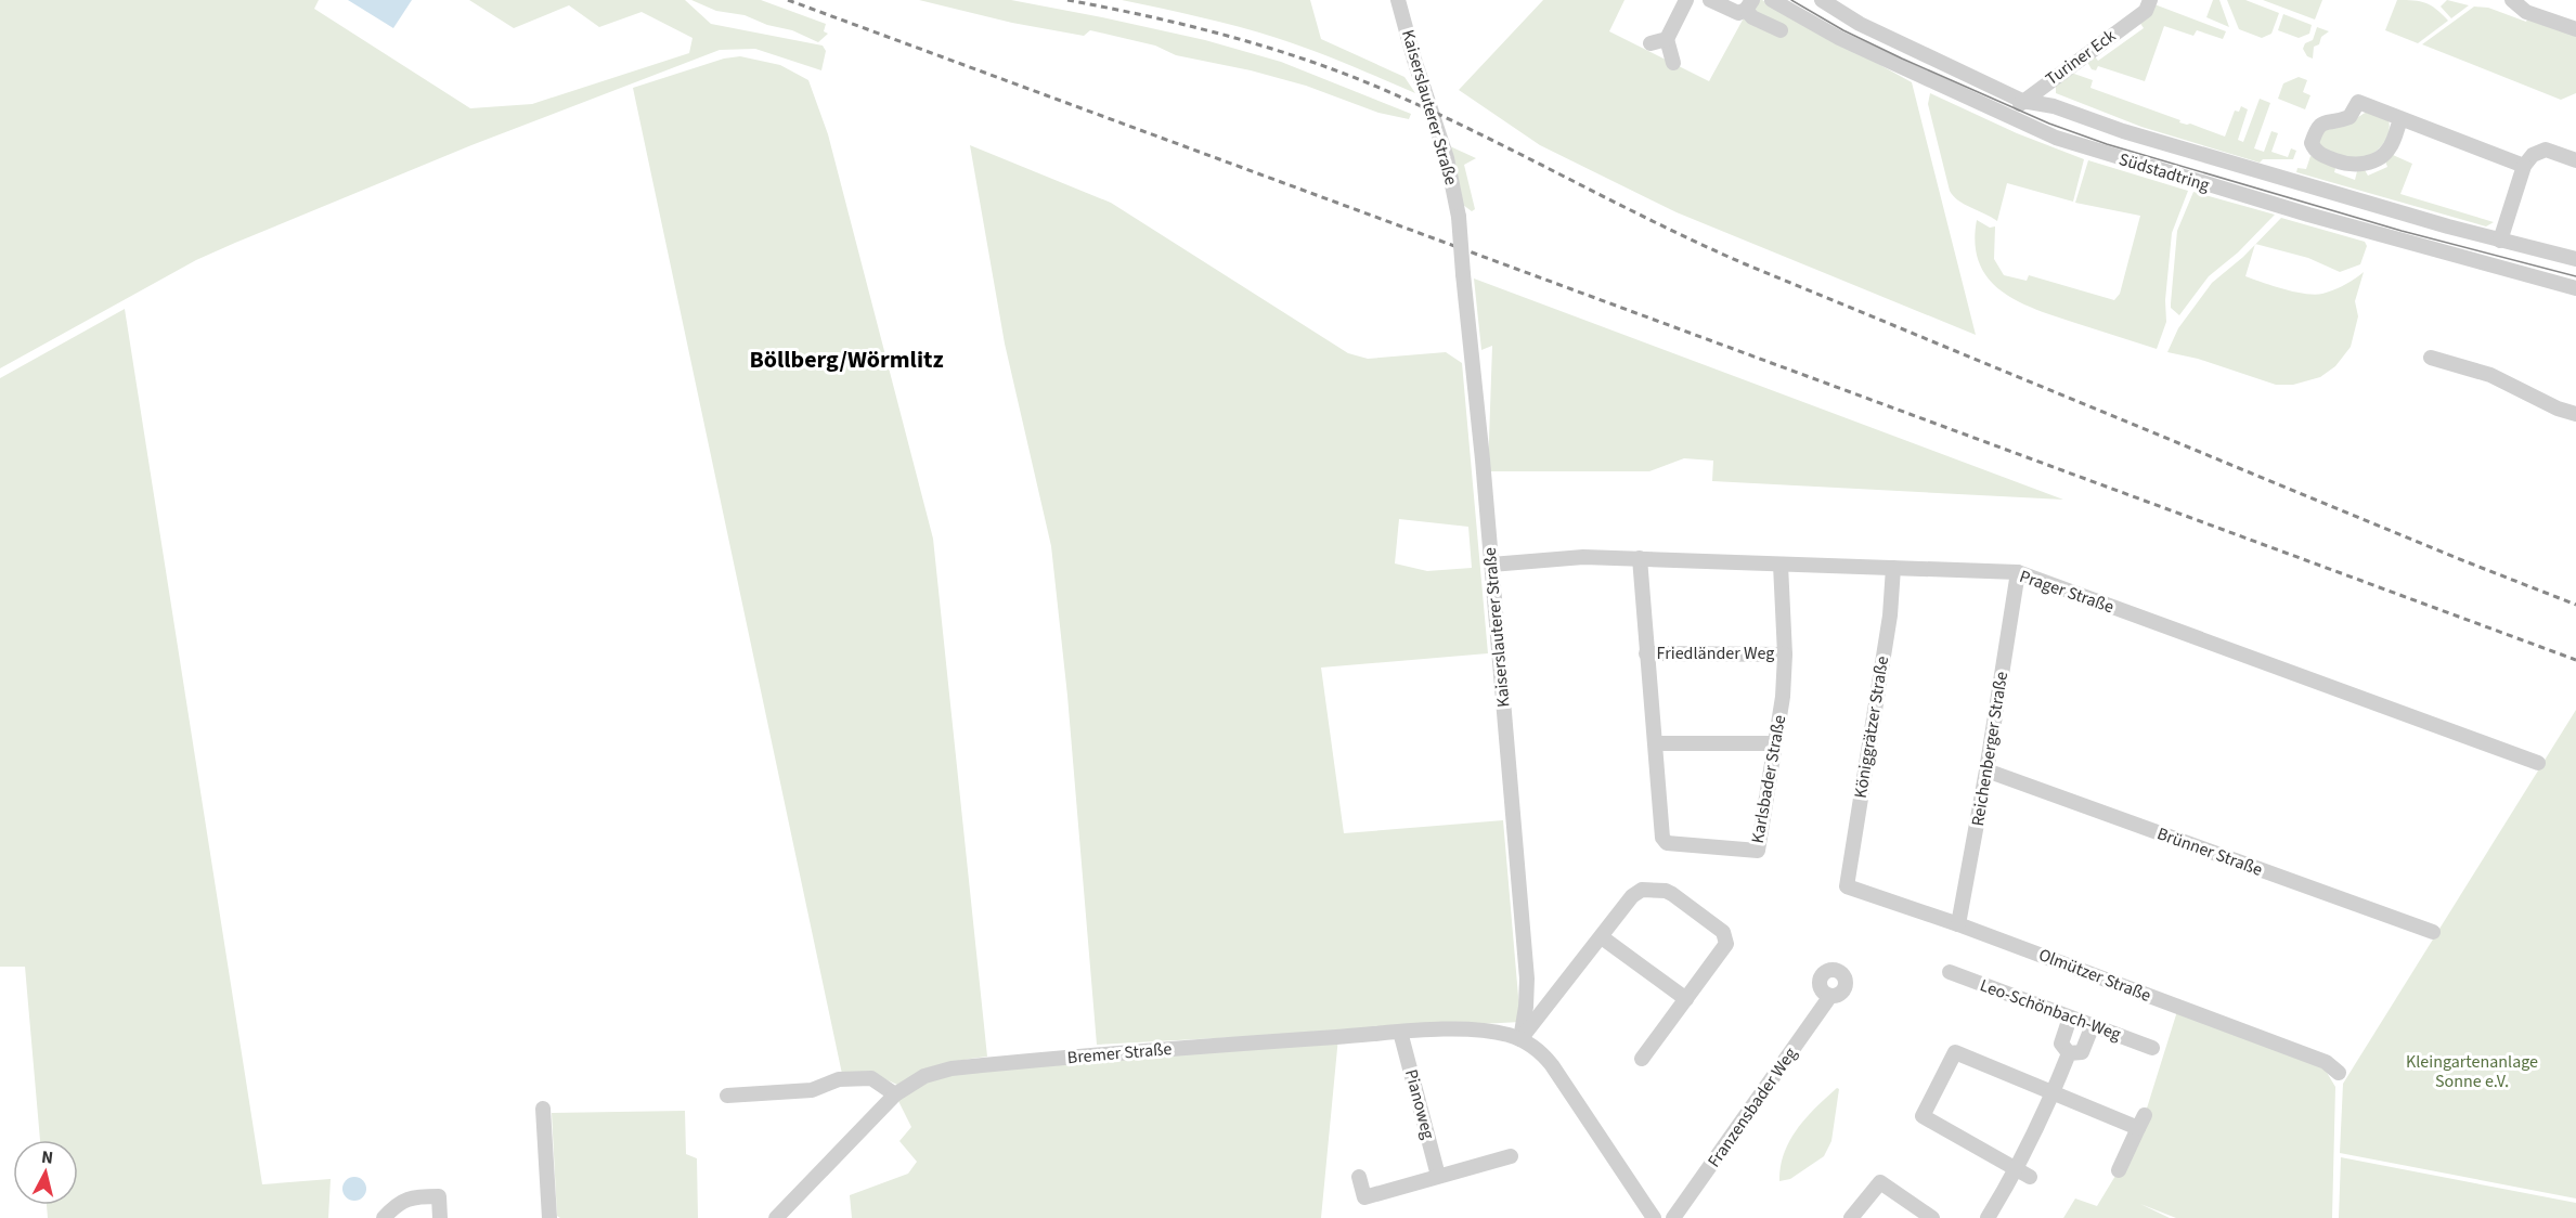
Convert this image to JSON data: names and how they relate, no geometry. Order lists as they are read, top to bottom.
{
  "streets": {
    "street": [
      "Turiner Eck",
      "Kaiserslauterer Straße",
      "Südstadtring",
      "Prager Straße",
      "Friedländer Weg",
      "Königgrätzer Straße",
      "Reichenberger Straße",
      "Karlsbader Straße",
      "Brünner Straße",
      "Olmützer Straße",
      "Leo-Schönbach-Weg",
      "Bremer Straße",
      "Pianoweg",
      "Franzensbader Weg"
    ]
  },
  "crossings": [
    ["Turiner Eck", "Südstadtring"],
    ["Kaiserslauterer Straße", "Prager Straße"],
    ["Kaiserslauterer Straße", "Bremer Straße"],
    ["Prager Straße", "Königgrätzer Straße"],
    ["Prager Straße", "Reichenberger Straße"],
    ["Prager Straße", "Karlsbader Straße"],
    ["Friedländer Weg", "Karlsbader Straße"],
    ["Königgrätzer Straße", "Olmützer Straße"],
    ["Reichenberger Straße", "Brünner Straße"],
    ["Reichenberger Straße", "Olmützer Straße"],
    ["Bremer Straße", "Pianoweg"]
  ],
  "districts": ["Böllberg/Wörmlitz"],
  "parks": ["Kleingartenanlage Sonne e.V."],
  "north": "top"
}
